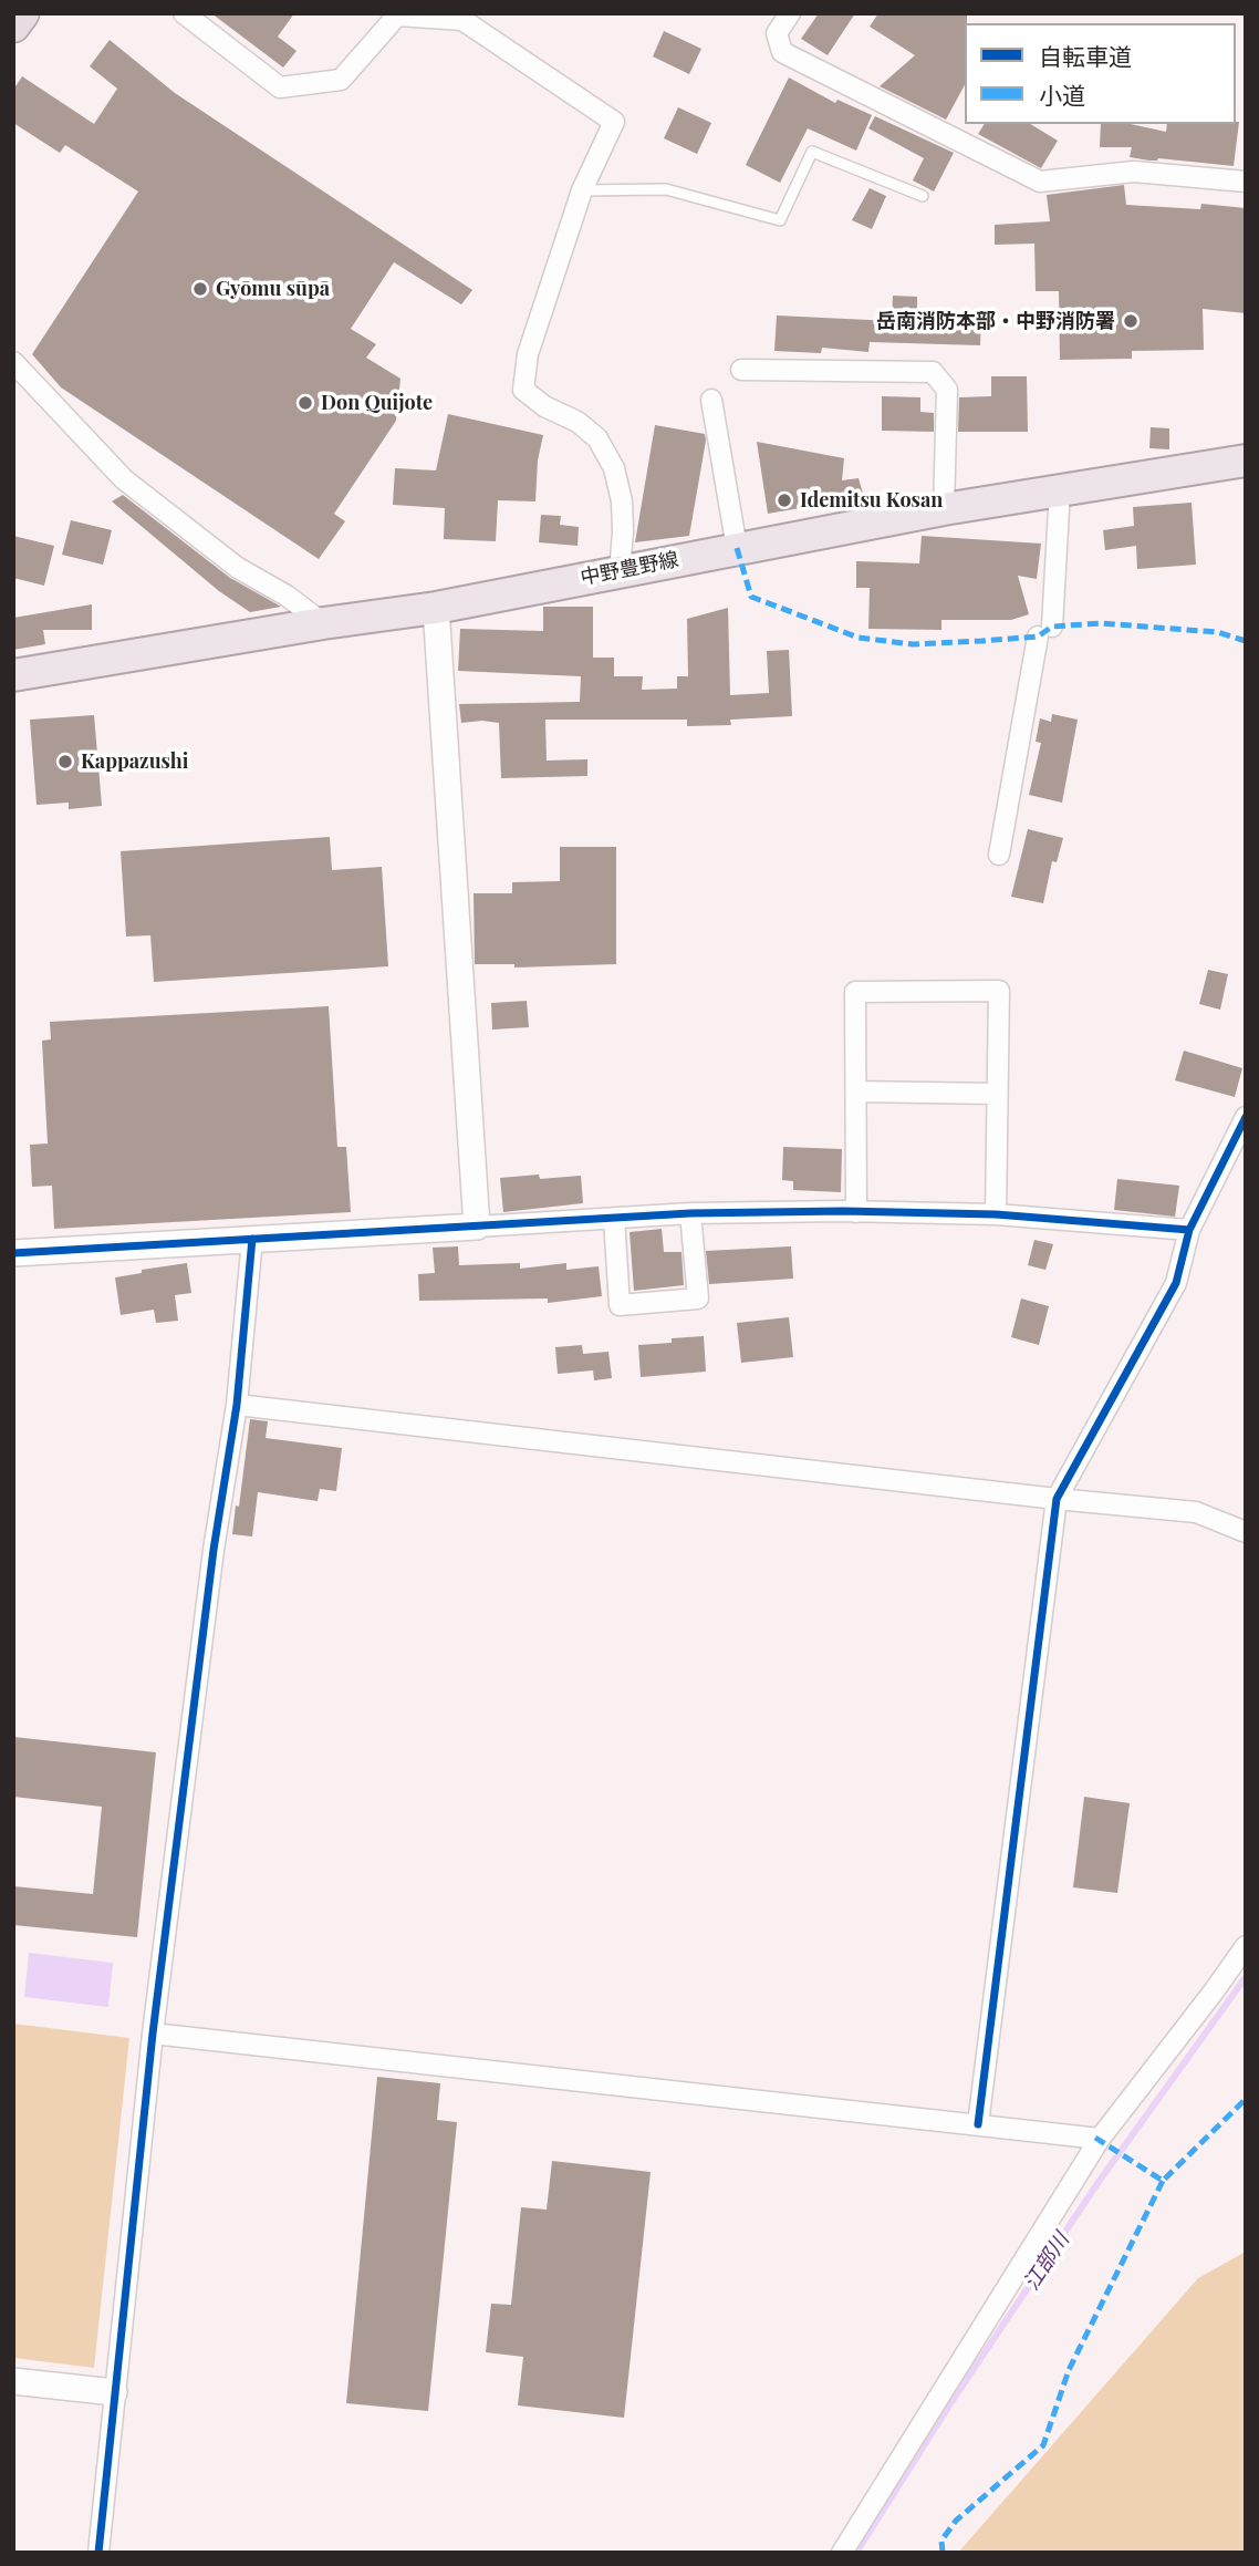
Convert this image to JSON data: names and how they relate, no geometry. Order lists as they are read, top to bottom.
{
  "streets": {
    "main road": ["中野豊野線"]
  },
  "water": ["江部川"],
  "places": [
    "Gyōmu sūpā",
    "岳南消防本部・中野消防署",
    "Don Quijote",
    "Idemitsu Kosan",
    "Kappazushi"
  ],
  "legend": ["自転車道", "小道"]
}
